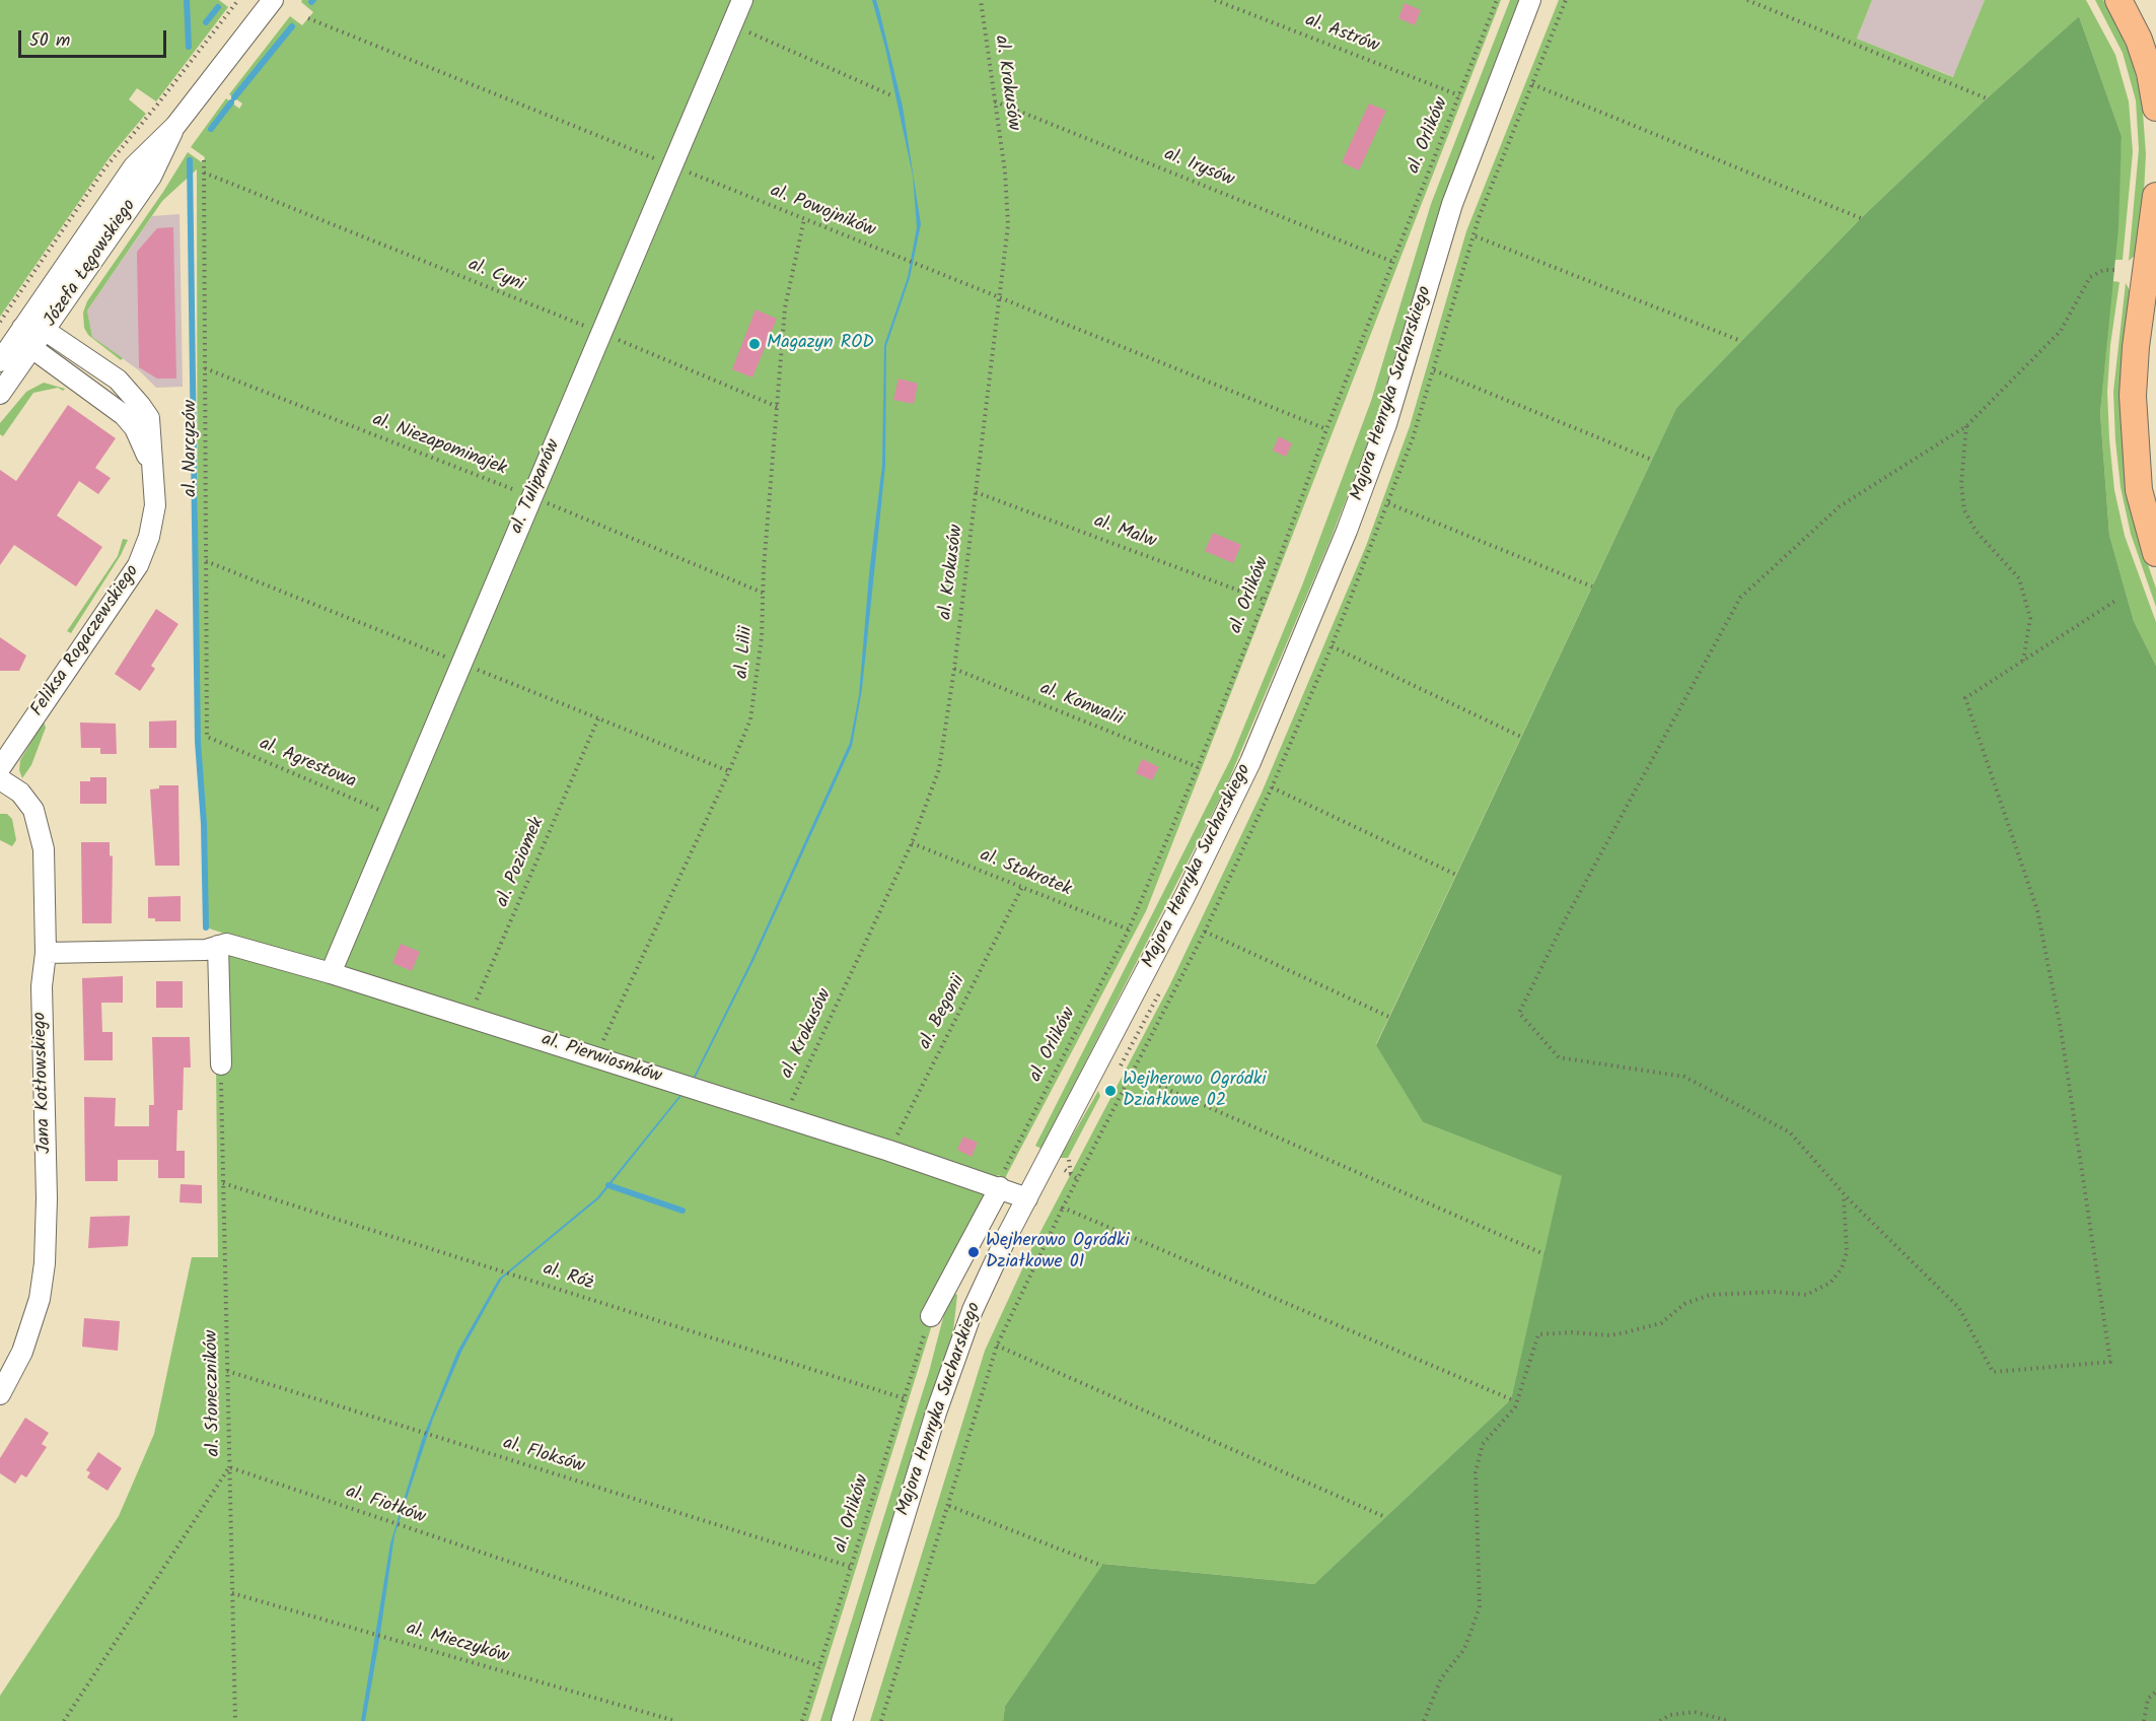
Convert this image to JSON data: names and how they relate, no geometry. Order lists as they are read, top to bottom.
{
  "streets": {
    "street": [
      "Józefa Łęgowskiego",
      "Majora Henryka Sucharskiego",
      "al. Tulipanów",
      "Feliksa Rogaczewskiego",
      "al. Pierwiosnków",
      "Jana Kotłowskiego"
    ],
    "path": [
      "al. Astrów",
      "al. Krokusów",
      "al. Orlików",
      "al. Irysów",
      "al. Powojników",
      "al. Cyni",
      "al. Niezapominajek",
      "al. Narcyzów",
      "al. Malw",
      "al. Lilii",
      "al. Konwalii",
      "al. Agrestowa",
      "al. Poziomek",
      "al. Stokrotek",
      "al. Begonii",
      "al. Róż",
      "al. Słoneczników",
      "al. Floksów",
      "al. Fiołków",
      "al. Mieczyków"
    ]
  },
  "crossings": [
    ["al. Astrów", "al. Orlików"],
    ["al. Krokusów", "al. Irysów"],
    ["al. Krokusów", "al. Powojników"],
    ["al. Krokusów", "al. Malw"],
    ["al. Krokusów", "al. Konwalii"],
    ["al. Krokusów", "al. Stokrotek"],
    ["al. Krokusów", "al. Pierwiosnków"],
    ["al. Orlików", "al. Irysów"],
    ["al. Orlików", "al. Powojników"],
    ["al. Orlików", "al. Malw"],
    ["al. Orlików", "al. Konwalii"],
    ["al. Orlików", "al. Stokrotek"],
    ["al. Orlików", "al. Pierwiosnków"],
    ["al. Orlików", "al. Róż"],
    ["al. Orlików", "al. Floksów"],
    ["al. Orlików", "al. Fiołków"],
    ["al. Powojników", "al. Tulipanów"],
    ["al. Powojników", "al. Lilii"],
    ["Józefa Łęgowskiego", "Feliksa Rogaczewskiego"],
    ["al. Cyni", "al. Narcyzów"],
    ["al. Cyni", "al. Tulipanów"],
    ["al. Cyni", "al. Lilii"],
    ["Majora Henryka Sucharskiego", "al. Pierwiosnków"],
    ["al. Niezapominajek", "al. Narcyzów"],
    ["al. Niezapominajek", "al. Tulipanów"],
    ["al. Niezapominajek", "al. Lilii"],
    ["al. Narcyzów", "al. Agrestowa"],
    ["al. Tulipanów", "al. Agrestowa"],
    ["al. Tulipanów", "al. Pierwiosnków"],
    ["al. Lilii", "al. Pierwiosnków"],
    ["al. Poziomek", "al. Pierwiosnków"],
    ["al. Stokrotek", "al. Begonii"],
    ["al. Begonii", "al. Pierwiosnków"],
    ["al. Pierwiosnków", "Jana Kotłowskiego"],
    ["al. Róż", "al. Słoneczników"],
    ["al. Słoneczników", "al. Floksów"],
    ["al. Słoneczników", "al. Fiołków"],
    ["al. Słoneczników", "al. Mieczyków"]
  ],
  "places": ["Magazyn ROD", "Wejherowo Ogródki Działkowe 02", "Wejherowo Ogródki Działkowe 01"],
  "scale_bar": "50 m"
}
